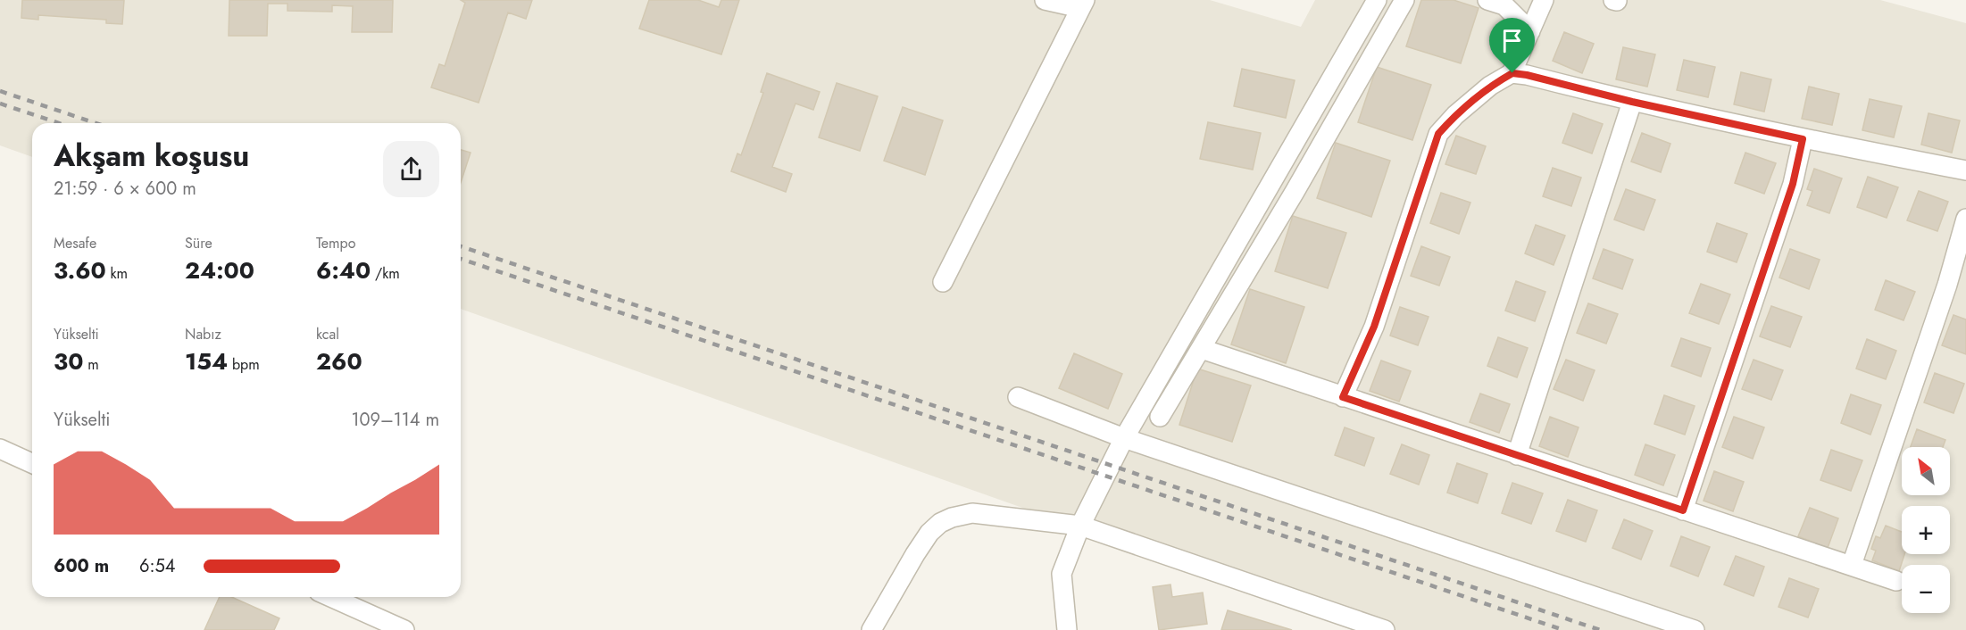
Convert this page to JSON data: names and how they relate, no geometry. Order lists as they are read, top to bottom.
{
  "north": "top left",
  "page": {
    "heading": ["Akşam koşusu", "21:59 · 6 × 600 m"],
    "stats": [
      ["Mesafe", "3.60 km"],
      ["Süre", "24:00"],
      ["Tempo", "6:40 /km"],
      ["Yükselti", "30 m"],
      ["Nabız", "154 bpm"],
      ["kcal", "260"]
    ],
    "chart": ["Yükselti", "109–114 m"],
    "map_buttons": ["+", "−"],
    "list": [
      {
        "name": "600 m",
        "note": "6:54"
      }
    ]
  }
}
